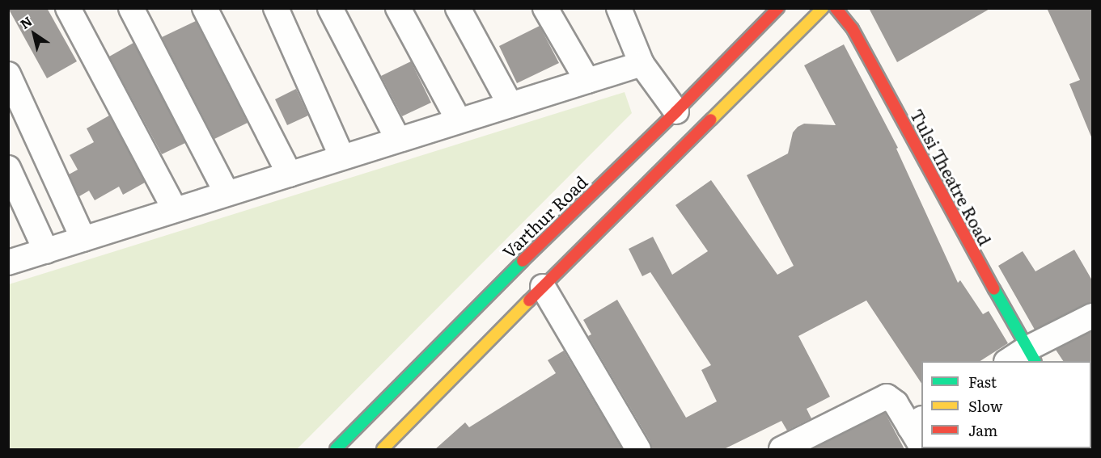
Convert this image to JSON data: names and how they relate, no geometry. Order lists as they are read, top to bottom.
{
  "streets": {
    "main road": ["Tulsi Theatre Road", "Varthur Road"]
  },
  "legend": ["Fast", "Slow", "Jam"],
  "north": "top left"
}
